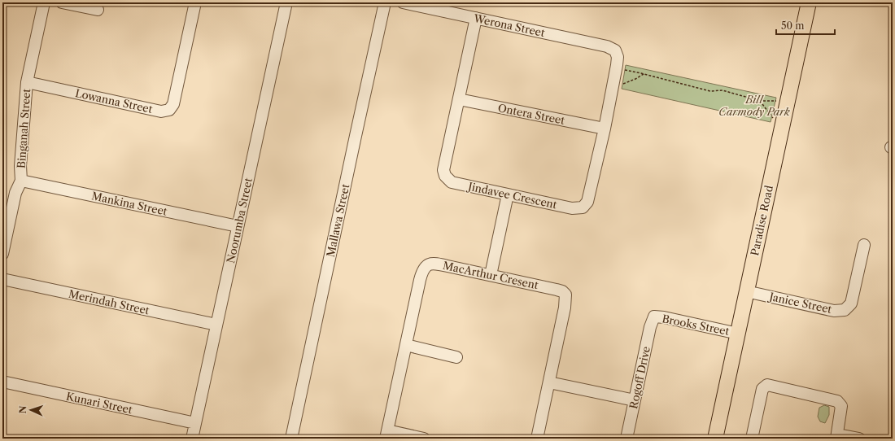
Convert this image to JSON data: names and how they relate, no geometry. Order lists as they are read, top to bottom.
{
  "streets": {
    "main road": ["Paradise Road"],
    "street": [
      "Werona Street",
      "Lowanna Street",
      "Ontera Street",
      "Binganah Street",
      "Jindavee Crescent",
      "Mankina Street",
      "Noorumba Street",
      "Mallawa Street",
      "MacArthur Cresent",
      "Merindah Street",
      "Janice Street",
      "Brooks Street",
      "Rogoff Drive",
      "Kunari Street"
    ]
  },
  "crossings": [
    ["Werona Street", "Jindavee Crescent"],
    ["Lowanna Street", "Binganah Street"],
    ["Ontera Street", "Jindavee Crescent"],
    ["Binganah Street", "Mankina Street"],
    ["Mankina Street", "Noorumba Street"],
    ["Noorumba Street", "Merindah Street"],
    ["Noorumba Street", "Kunari Street"],
    ["Paradise Road", "Janice Street"],
    ["Paradise Road", "Brooks Street"],
    ["Brooks Street", "Rogoff Drive"]
  ],
  "parks": ["Bill Carmody Park"],
  "scale_bar": "50 m",
  "north": "left"
}
